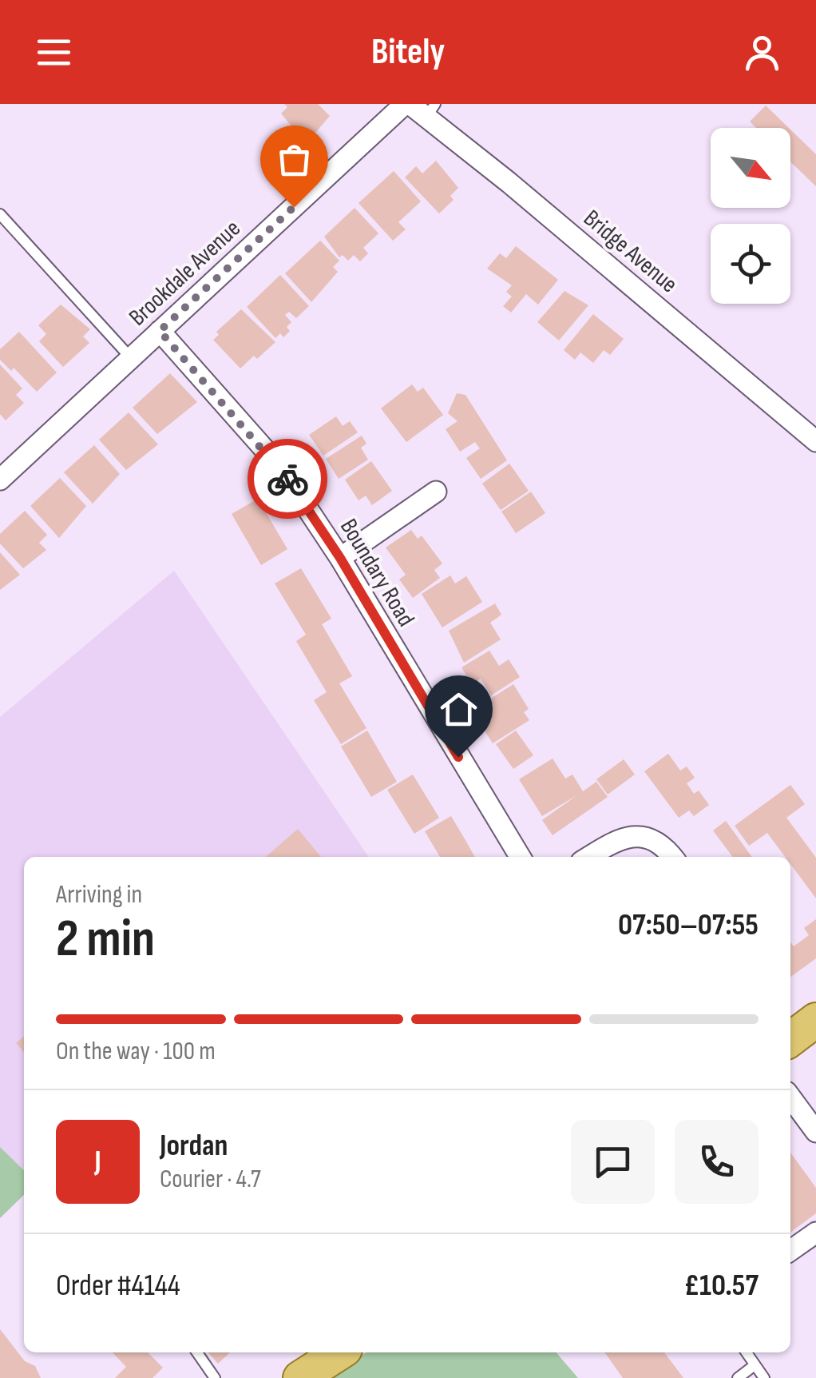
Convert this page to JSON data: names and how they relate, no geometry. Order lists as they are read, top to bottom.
{
  "streets": {
    "street": ["Bridge Avenue", "Brookdale Avenue", "Boundary Road"]
  },
  "crossings": [
    ["Bridge Avenue", "Brookdale Avenue"],
    ["Brookdale Avenue", "Boundary Road"]
  ],
  "north": "bottom right",
  "page": {
    "header": "Bitely",
    "heading": ["2 min", "Arriving in", "07:50–07:55"],
    "panel": [
      "Jordan",
      "Courier · 4.7",
      "Order #4144",
      "£10.57"
    ],
    "bar": "On the way · 100 m",
    "round": "J"
  }
}
